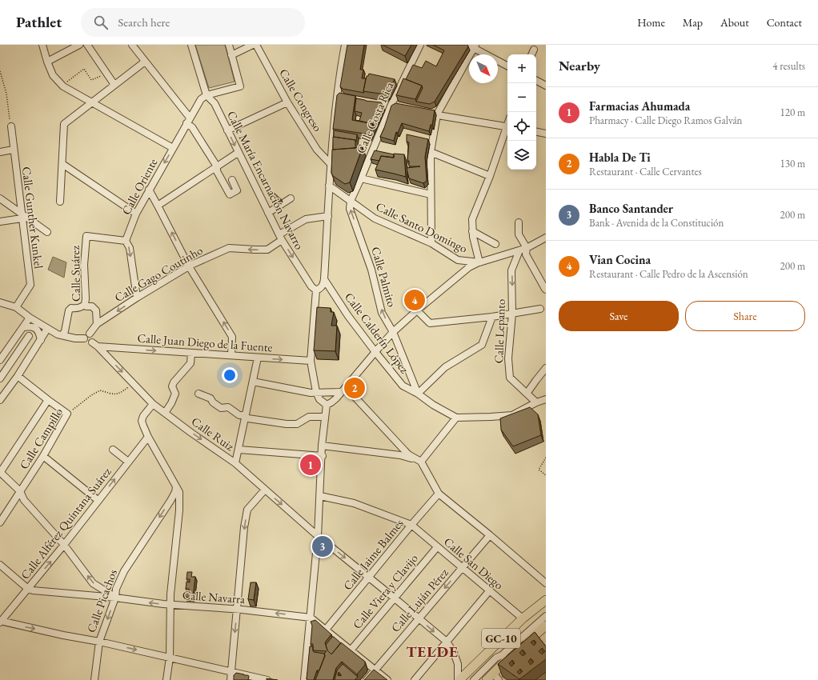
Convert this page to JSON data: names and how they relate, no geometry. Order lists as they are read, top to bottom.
{
  "streets": {
    "main road": ["GC-10"],
    "street": [
      "Calle Congreso",
      "Calle Costa Rica",
      "Calle María Encarnación Navarro",
      "Calle Oriente",
      "Calle Gunther Kunkel",
      "Calle Santo Domingo",
      "Calle Suárez",
      "Calle Gago Coutinho",
      "Calle Palmito",
      "Calle Lepanto",
      "Calle Calderín López",
      "Calle Juan Diego de la Fuente",
      "Calle Ruiz",
      "Calle Campillo",
      "Calle Alférez Quintana Suárez",
      "Calle Jaime Balmes",
      "Calle San Diego",
      "Calle Viera y Clavijo",
      "Calle Navarra",
      "Calle Luján Pérez",
      "Calle Picachos"
    ]
  },
  "crossings": [
    ["Calle Costa Rica", "Calle Santo Domingo"],
    ["Calle Costa Rica", "Calle Palmito"],
    ["Calle María Encarnación Navarro", "Calle Oriente"],
    ["Calle María Encarnación Navarro", "Calle Gago Coutinho"],
    ["Calle Oriente", "Calle Suárez"],
    ["Calle Santo Domingo", "Calle Palmito"],
    ["Calle Santo Domingo", "Calle Lepanto"],
    ["Calle Suárez", "Calle Gago Coutinho"],
    ["Calle Palmito", "Calle Calderín López"],
    ["Calle Juan Diego de la Fuente", "Calle Ruiz"],
    ["Calle Ruiz", "Calle Campillo"],
    ["Calle Ruiz", "Calle Jaime Balmes"],
    ["Calle Ruiz", "Calle Viera y Clavijo"],
    ["Calle Ruiz", "Calle Luján Pérez"],
    ["Calle Ruiz", "GC-10"],
    ["Calle Alférez Quintana Suárez", "Calle Navarra"],
    ["Calle Jaime Balmes", "Calle San Diego"],
    ["Calle San Diego", "Calle Viera y Clavijo"],
    ["Calle San Diego", "Calle Luján Pérez"],
    ["Calle San Diego", "GC-10"],
    ["Calle Navarra", "Calle Picachos"]
  ],
  "one_way": ["Calle María Encarnación Navarro", "Calle Gago Coutinho", "Calle Alférez Quintana Suárez"],
  "districts": ["TELDE"],
  "north": "bottom right",
  "page": {
    "header": "Pathlet",
    "search": "Search here",
    "nav": [
      "Home",
      "Map",
      "About",
      "Contact"
    ],
    "heading": ["Nearby", "4 results"],
    "map_buttons": ["+", "−"],
    "list": [
      {
        "mark": "1",
        "name": "Farmacias Ahumada",
        "note": "Pharmacy · Calle Diego Ramos Galván",
        "value": "120 m"
      },
      {
        "mark": "2",
        "name": "Habla De Ti",
        "note": "Restaurant · Calle Cervantes",
        "value": "130 m"
      },
      {
        "mark": "3",
        "name": "Banco Santander",
        "note": "Bank · Avenida de la Constitución",
        "value": "200 m"
      },
      {
        "mark": "4",
        "name": "Vian Cocina",
        "note": "Restaurant · Calle Pedro de la Ascensión",
        "value": "200 m"
      }
    ],
    "pins": [
      "4",
      "2",
      "1",
      "3"
    ],
    "buttons": ["Save", "Share"]
  }
}
